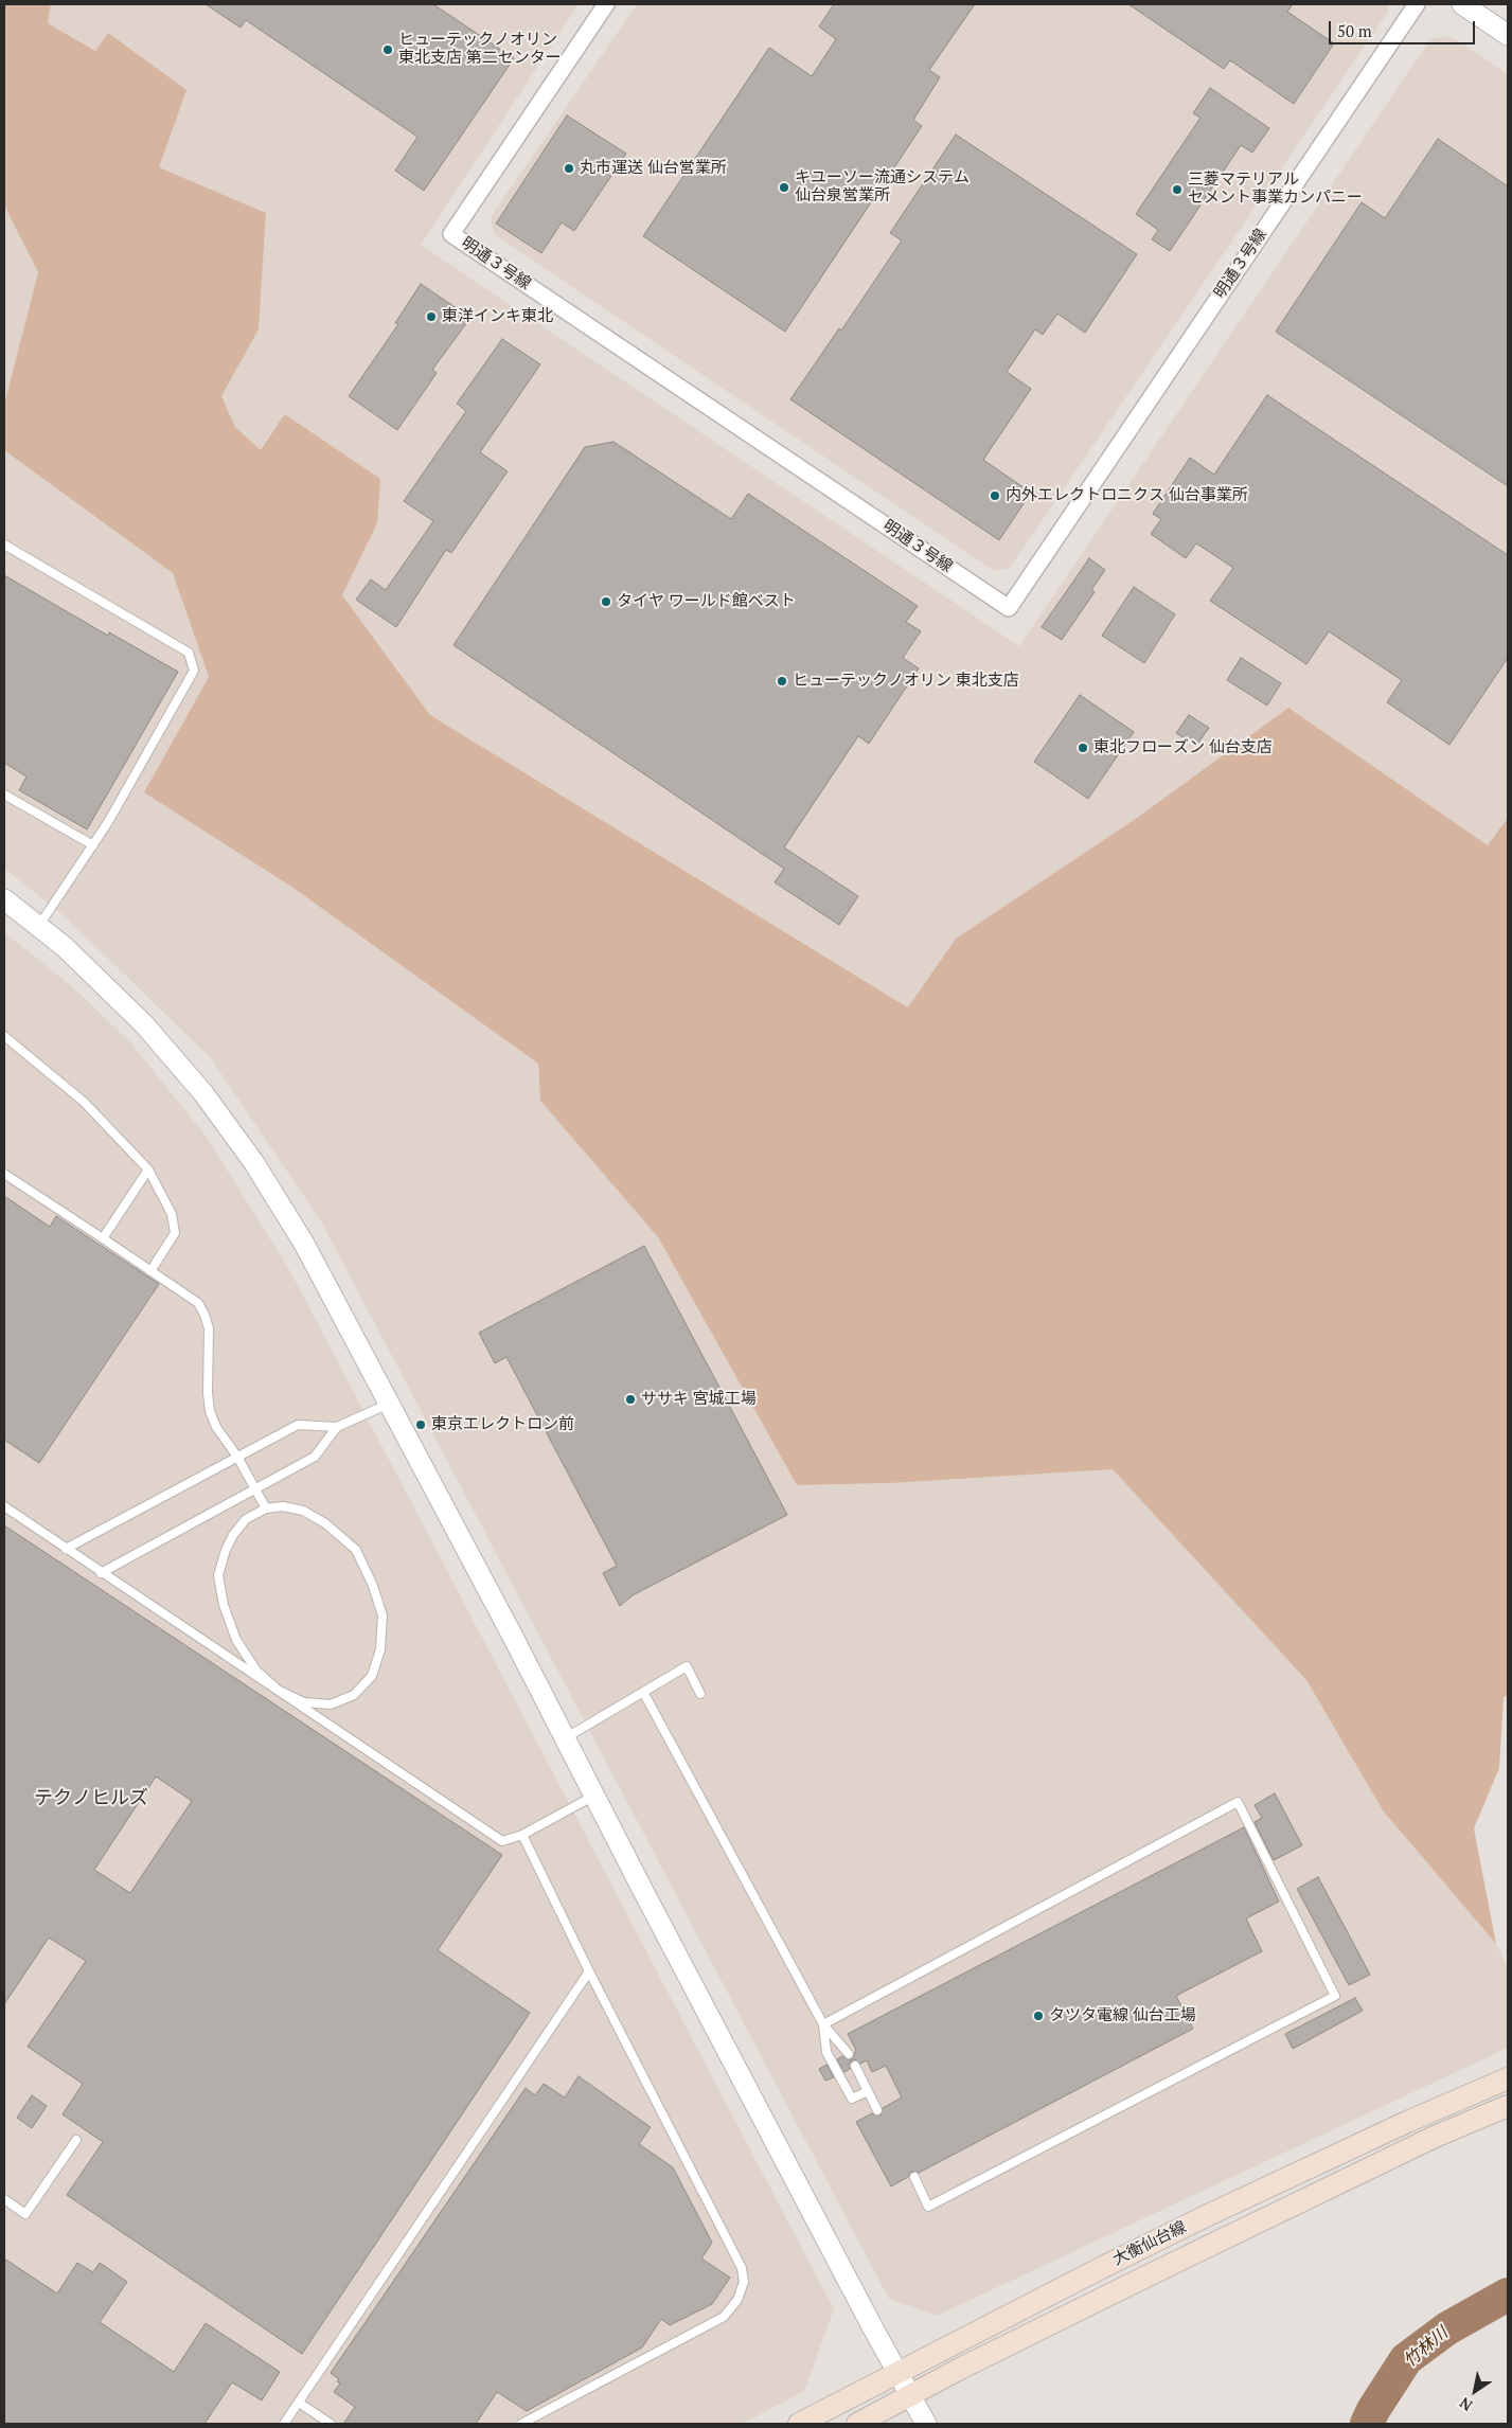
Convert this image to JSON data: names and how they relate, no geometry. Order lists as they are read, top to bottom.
{
  "streets": {
    "main road": ["大衡仙台線"],
    "street": ["明通３号線"]
  },
  "districts": ["テクノヒルズ"],
  "water": ["竹林川"],
  "places": [
    "ヒューテックノオリン 東北支店 第二センター",
    "丸市運送 仙台営業所",
    "キユーソー流通システム 仙台泉営業所",
    "三菱マテリアル セメント事業カンパニー",
    "東洋インキ東北",
    "内外エレクトロニクス 仙台事業所",
    "タイヤ ワールド館ベスト",
    "ヒューテックノオリン 東北支店",
    "東北フローズン 仙台支店",
    "ササキ 宮城工場",
    "東京エレクトロン前",
    "タツタ電線 仙台工場"
  ],
  "scale_bar": "50 m",
  "north": "bottom left"
}
